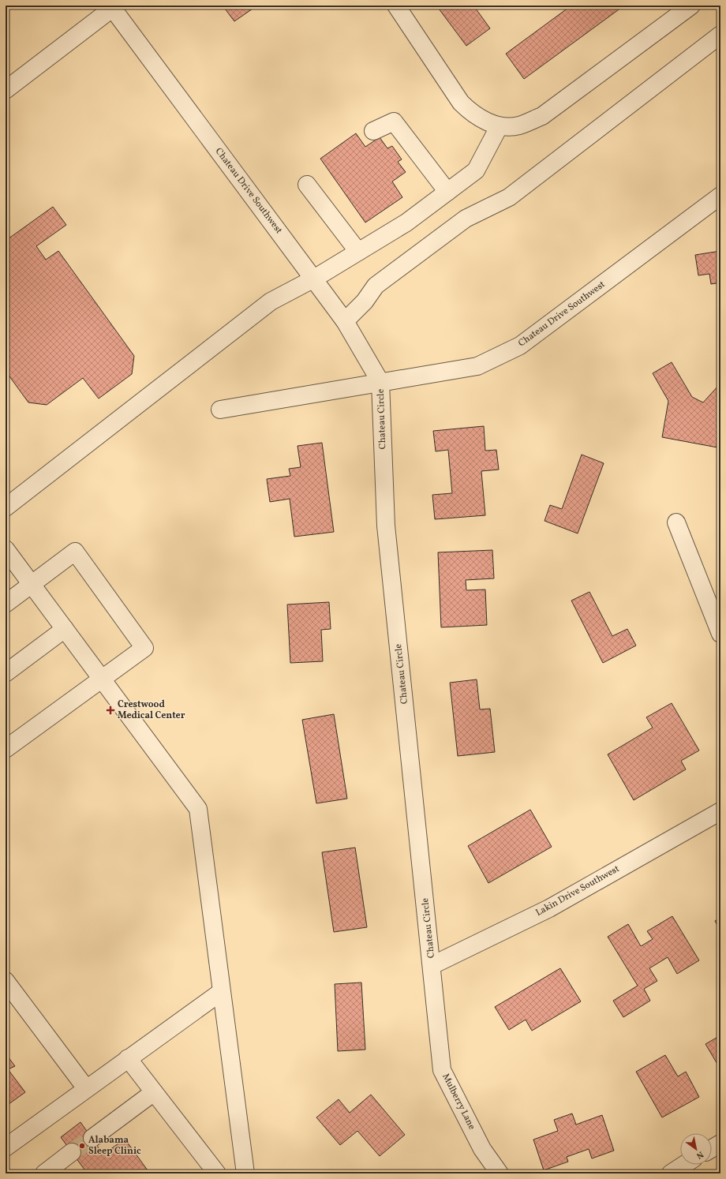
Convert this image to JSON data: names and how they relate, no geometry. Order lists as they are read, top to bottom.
{
  "streets": {
    "street": [
      "Chateau Drive Southwest",
      "Chateau Circle",
      "Lakin Drive Southwest",
      "Mulberry Lane"
    ]
  },
  "crossings": [
    ["Chateau Drive Southwest", "Chateau Circle"],
    ["Chateau Circle", "Lakin Drive Southwest"],
    ["Chateau Circle", "Mulberry Lane"],
    ["Lakin Drive Southwest", "Mulberry Lane"]
  ],
  "places": {
    "health": ["Crestwood Medical Center"],
    "other": ["Alabama Sleep Clinic"]
  },
  "north": "bottom right"
}
